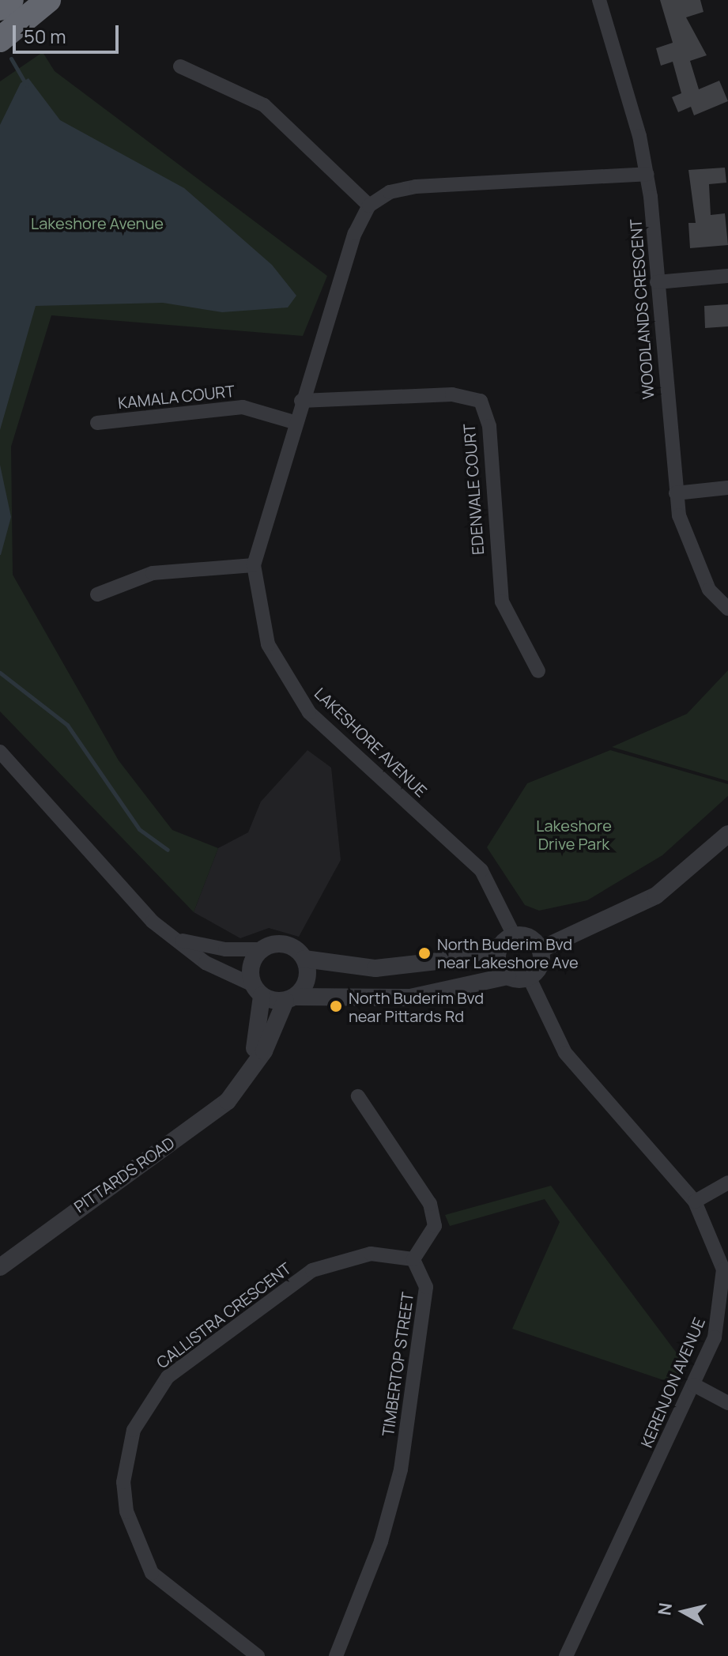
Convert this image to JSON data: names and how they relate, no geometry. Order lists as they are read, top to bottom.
{
  "streets": {
    "street": [
      "WOODLANDS CRESCENT",
      "KAMALA COURT",
      "EDENVALE COURT",
      "LAKESHORE AVENUE",
      "PITTARDS ROAD",
      "CALLISTRA CRESCENT",
      "TIMBERTOP STREET",
      "KERENJON AVENUE"
    ]
  },
  "crossings": [
    ["KAMALA COURT", "LAKESHORE AVENUE"],
    ["EDENVALE COURT", "LAKESHORE AVENUE"],
    ["LAKESHORE AVENUE", "KERENJON AVENUE"],
    ["CALLISTRA CRESCENT", "TIMBERTOP STREET"]
  ],
  "parks": ["Lakeshore Avenue", "Lakeshore Drive Park"],
  "places": ["North Buderim Bvd near Lakeshore Ave", "North Buderim Bvd near Pittards Rd"],
  "scale_bar": "50 m",
  "north": "left"
}
